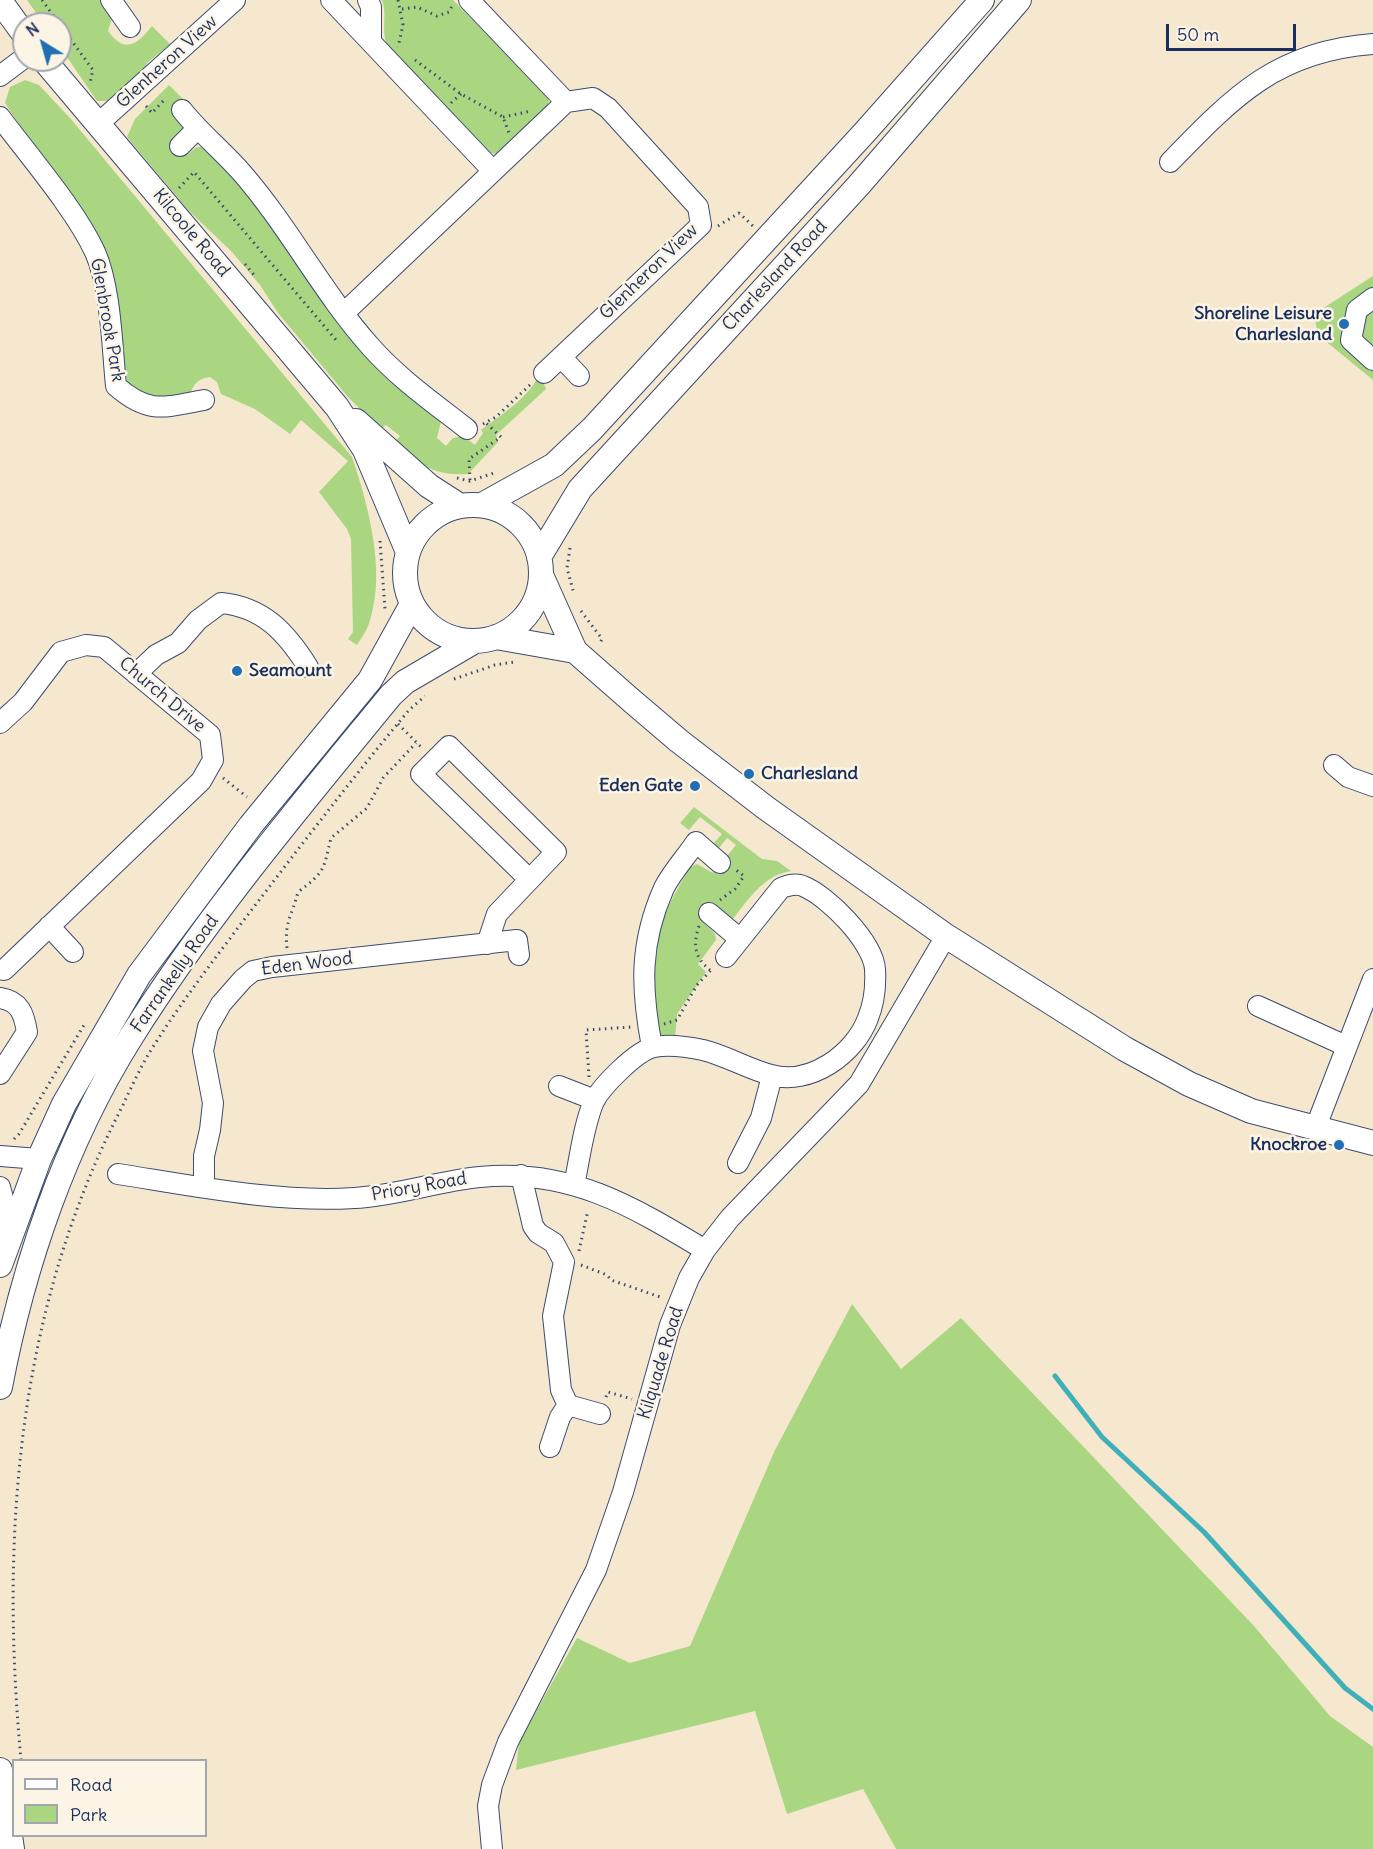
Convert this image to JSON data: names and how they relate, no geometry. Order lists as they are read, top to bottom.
{
  "streets": {
    "main road": ["Kilcoole Road", "Charlesland Road", "Farrankelly Road"],
    "street": [
      "Glenheron View",
      "Glenbrook Park",
      "Church Drive",
      "Eden Wood",
      "Priory Road",
      "Kilquade Road"
    ]
  },
  "crossings": [
    ["Glenheron View", "Kilcoole Road"],
    ["Charlesland Road", "Farrankelly Road"],
    ["Eden Wood", "Priory Road"],
    ["Priory Road", "Kilquade Road"]
  ],
  "places": [
    "Shoreline Leisure Charlesland",
    "Seamount",
    "Charlesland",
    "Eden Gate",
    "Knockroe"
  ],
  "legend": ["Road", "Park"],
  "scale_bar": "50 m",
  "north": "top left"
}
